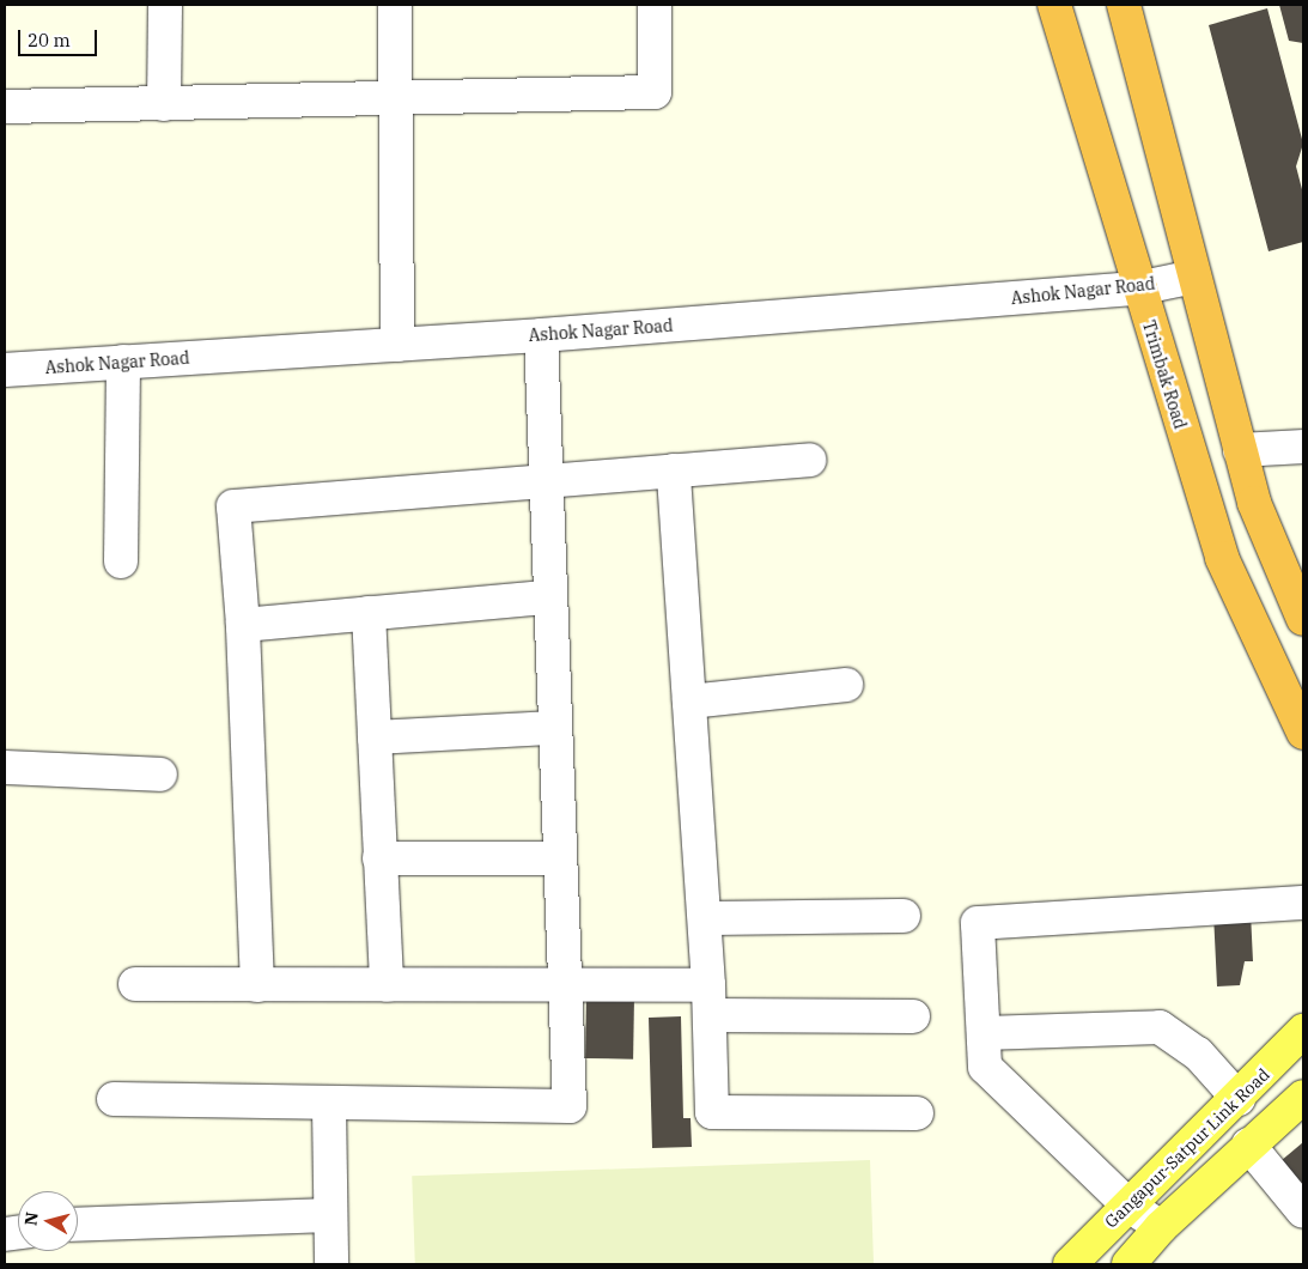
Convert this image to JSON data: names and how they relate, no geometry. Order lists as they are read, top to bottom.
{
  "streets": {
    "highway": ["Trimbak Road"],
    "main road": ["Gangapur-Satpur Link Road"],
    "street": ["Ashok Nagar Road"]
  },
  "crossings": [
    ["Ashok Nagar Road", "Trimbak Road"]
  ],
  "scale_bar": "20 m",
  "north": "left"
}
